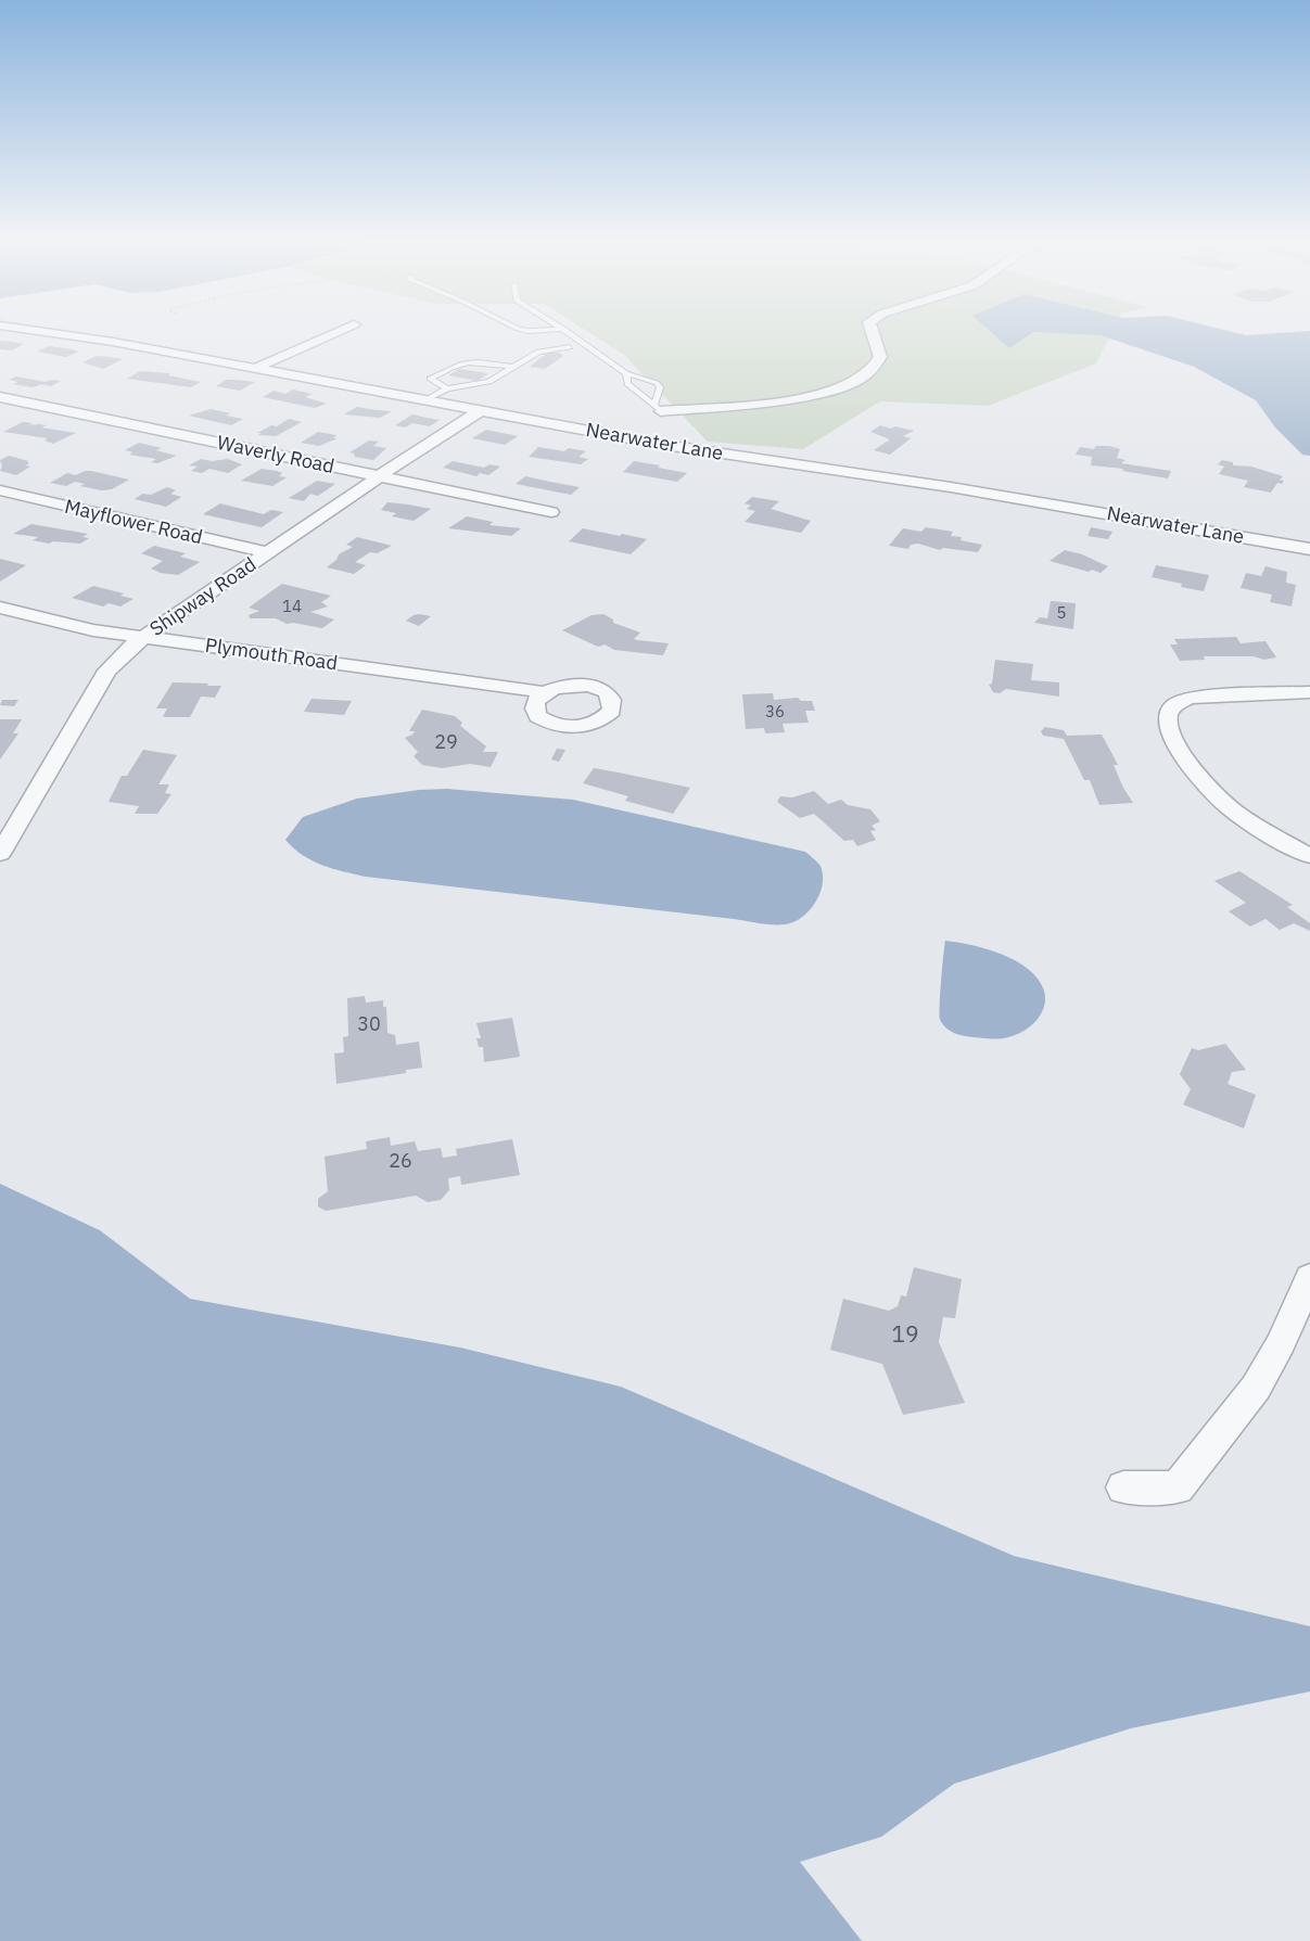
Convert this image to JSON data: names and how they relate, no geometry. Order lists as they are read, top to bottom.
{
  "streets": {
    "street": [
      "Nearwater Lane",
      "Waverly Road",
      "Mayflower Road",
      "Shipway Road",
      "Plymouth Road"
    ]
  },
  "crossings": [
    ["Nearwater Lane", "Shipway Road"],
    ["Waverly Road", "Shipway Road"],
    ["Mayflower Road", "Shipway Road"],
    ["Shipway Road", "Plymouth Road"]
  ],
  "house_numbers": [
    "14",
    "5",
    "36",
    "29",
    "30",
    "26",
    "19"
  ]
}
